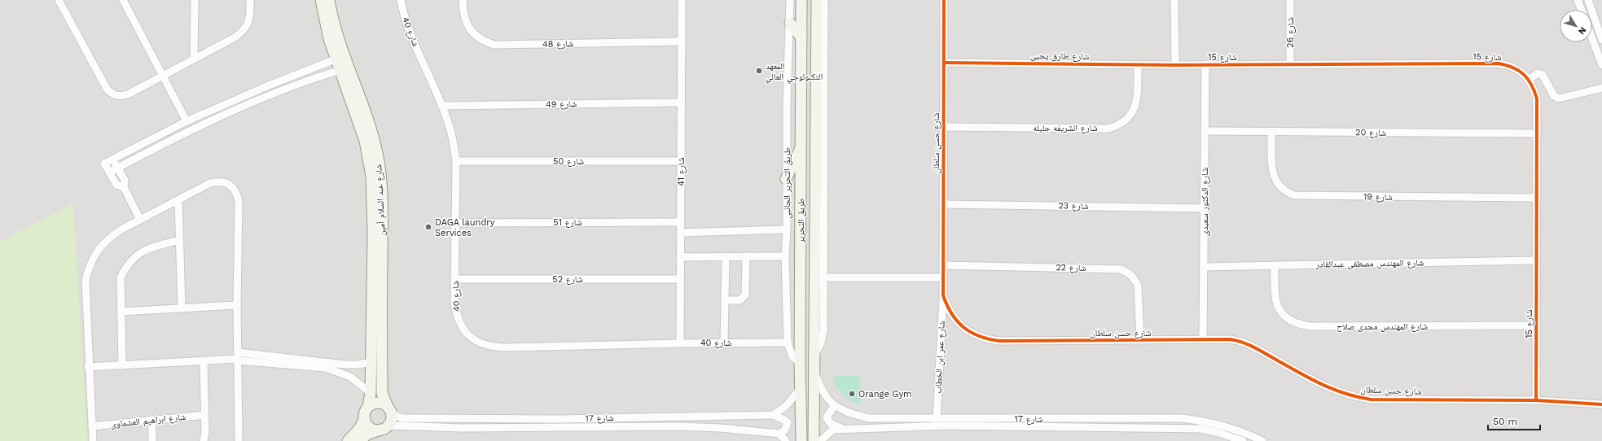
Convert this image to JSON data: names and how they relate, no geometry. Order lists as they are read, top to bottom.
{
  "streets": {
    "street": [
      "شارع 40",
      "شارع 26",
      "شارع 48",
      "شارع طارق يحيى",
      "شارع 15",
      "شارع 49",
      "شارع الشريفه جليله",
      "شارع 20",
      "شارع حسن سلطان",
      "شارع 50",
      "شارع 41",
      "طريق التحرير الجانبى",
      "شارع 19",
      "شارع عبد السلام أمين",
      "شارع الدكتور سعيدى",
      "شارع 23",
      "طريق التحرير",
      "شارع 51",
      "شارع المهندس مصطفى عبدالقادر",
      "شارع 22",
      "شارع 52",
      "شارع المهندس مجدى صلاح",
      "شارع عمر ابن الخطاب",
      "شارع 17",
      "شارع ابراهيم العشماوى"
    ]
  },
  "crossings": [
    ["شارع 40", "شارع 49"],
    ["شارع 40", "شارع 50"],
    ["شارع 40", "شارع 41"],
    ["شارع 40", "طريق التحرير الجانبى"],
    ["شارع 40", "شارع 51"],
    ["شارع 40", "شارع 52"],
    ["شارع 26", "شارع 15"],
    ["شارع 48", "شارع 41"],
    ["شارع طارق يحيى", "شارع 15"],
    ["شارع طارق يحيى", "شارع الشريفه جليله"],
    ["شارع طارق يحيى", "شارع حسن سلطان"],
    ["شارع 15", "شارع 20"],
    ["شارع 15", "شارع حسن سلطان"],
    ["شارع 15", "شارع 19"],
    ["شارع 15", "شارع الدكتور سعيدى"],
    ["شارع 15", "شارع المهندس مصطفى عبدالقادر"],
    ["شارع 15", "شارع المهندس مجدى صلاح"],
    ["شارع 49", "شارع 41"],
    ["شارع الشريفه جليله", "شارع حسن سلطان"],
    ["شارع 20", "شارع 19"],
    ["شارع 20", "شارع الدكتور سعيدى"],
    ["شارع حسن سلطان", "شارع الدكتور سعيدى"],
    ["شارع حسن سلطان", "شارع 23"],
    ["شارع حسن سلطان", "شارع 22"],
    ["شارع حسن سلطان", "شارع عمر ابن الخطاب"],
    ["شارع 50", "شارع 41"],
    ["شارع 41", "شارع 51"],
    ["شارع 41", "شارع 52"],
    ["طريق التحرير الجانبى", "طريق التحرير"],
    ["شارع عبد السلام أمين", "شارع 17"],
    ["شارع الدكتور سعيدى", "شارع 23"],
    ["شارع الدكتور سعيدى", "شارع المهندس مصطفى عبدالقادر"],
    ["شارع المهندس مصطفى عبدالقادر", "شارع المهندس مجدى صلاح"],
    ["شارع عمر ابن الخطاب", "شارع 17"]
  ],
  "places": ["المعهد التكنولوجي العالي", "DAGA laundry Services", "Orange Gym"],
  "scale_bar": "50 m",
  "north": "bottom right"
}
